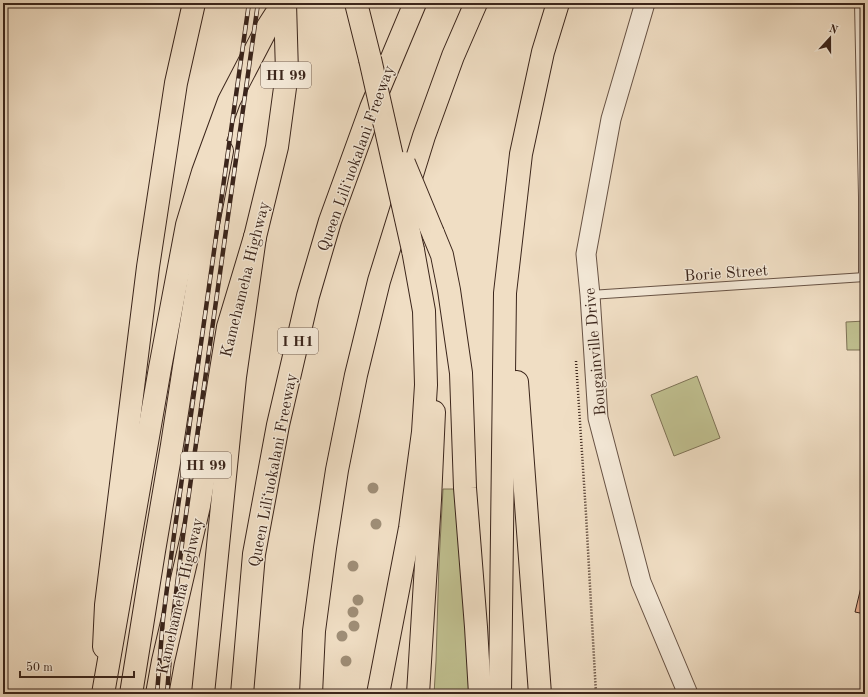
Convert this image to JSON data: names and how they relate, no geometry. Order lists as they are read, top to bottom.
{
  "streets": {
    "main road": [
      "HI 99",
      "Queen Liliʻuokalani Freeway",
      "Kamehameha Highway",
      "I H1"
    ],
    "street": ["Bougainville Drive"],
    "lane": ["Borie Street"]
  },
  "crossings": [
    ["Borie Street", "Bougainville Drive"]
  ],
  "scale_bar": "50 m",
  "north": "top"
}
